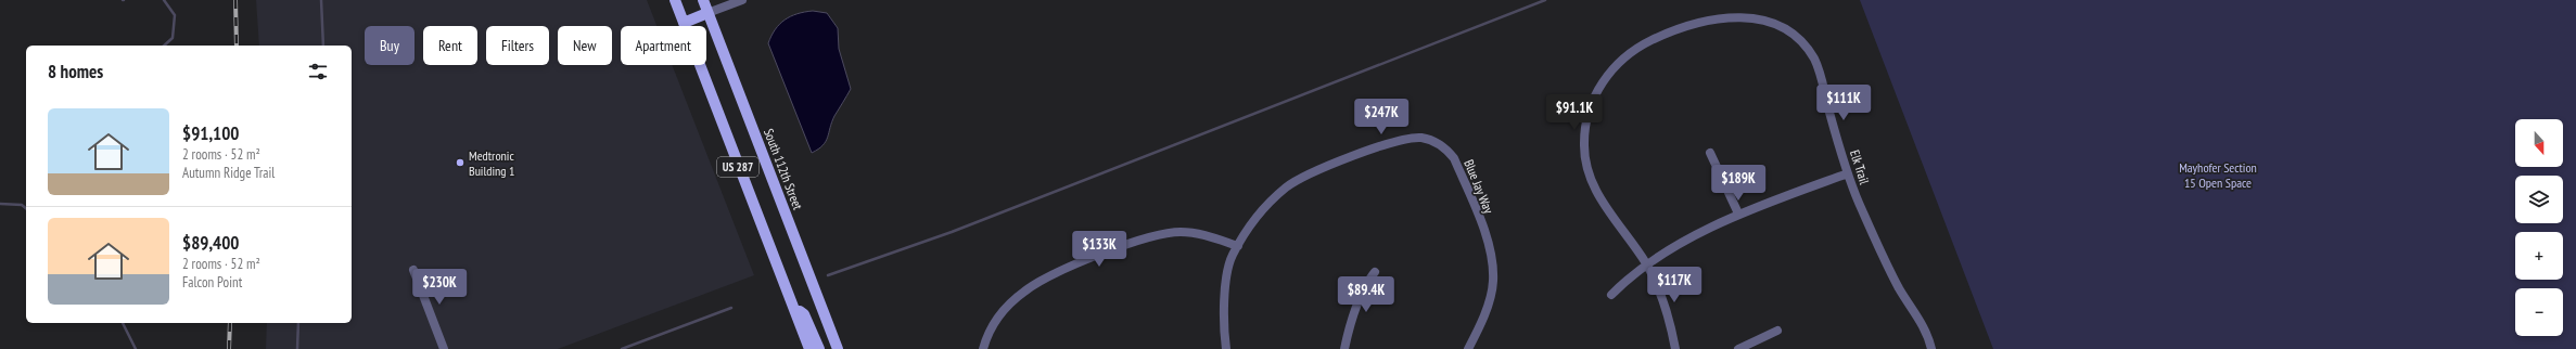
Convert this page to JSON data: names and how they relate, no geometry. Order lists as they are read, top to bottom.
{
  "streets": {
    "main road": ["US 287", "South 112th Street"],
    "street": ["Elk Trail", "Blue Jay Way"]
  },
  "parks": ["Mayhofer Section 15 Open Space"],
  "places": ["Medtronic Building 1"],
  "north": "bottom",
  "page": {
    "chip": [
      "Buy",
      "Rent",
      "Filters",
      "New",
      "Apartment"
    ],
    "heading": "8 homes",
    "price": [
      "$111K",
      "$91.1K",
      "$247K",
      "$189K",
      "$133K",
      "$117K",
      "$230K",
      "$89.4K"
    ],
    "list": [
      {
        "name": "$91,100",
        "note": "2 rooms · 52 m² · Autumn Ridge Trail"
      },
      {
        "name": "$89,400",
        "note": "2 rooms · 52 m² · Falcon Point"
      }
    ],
    "map_buttons": ["+", "−"]
  }
}
